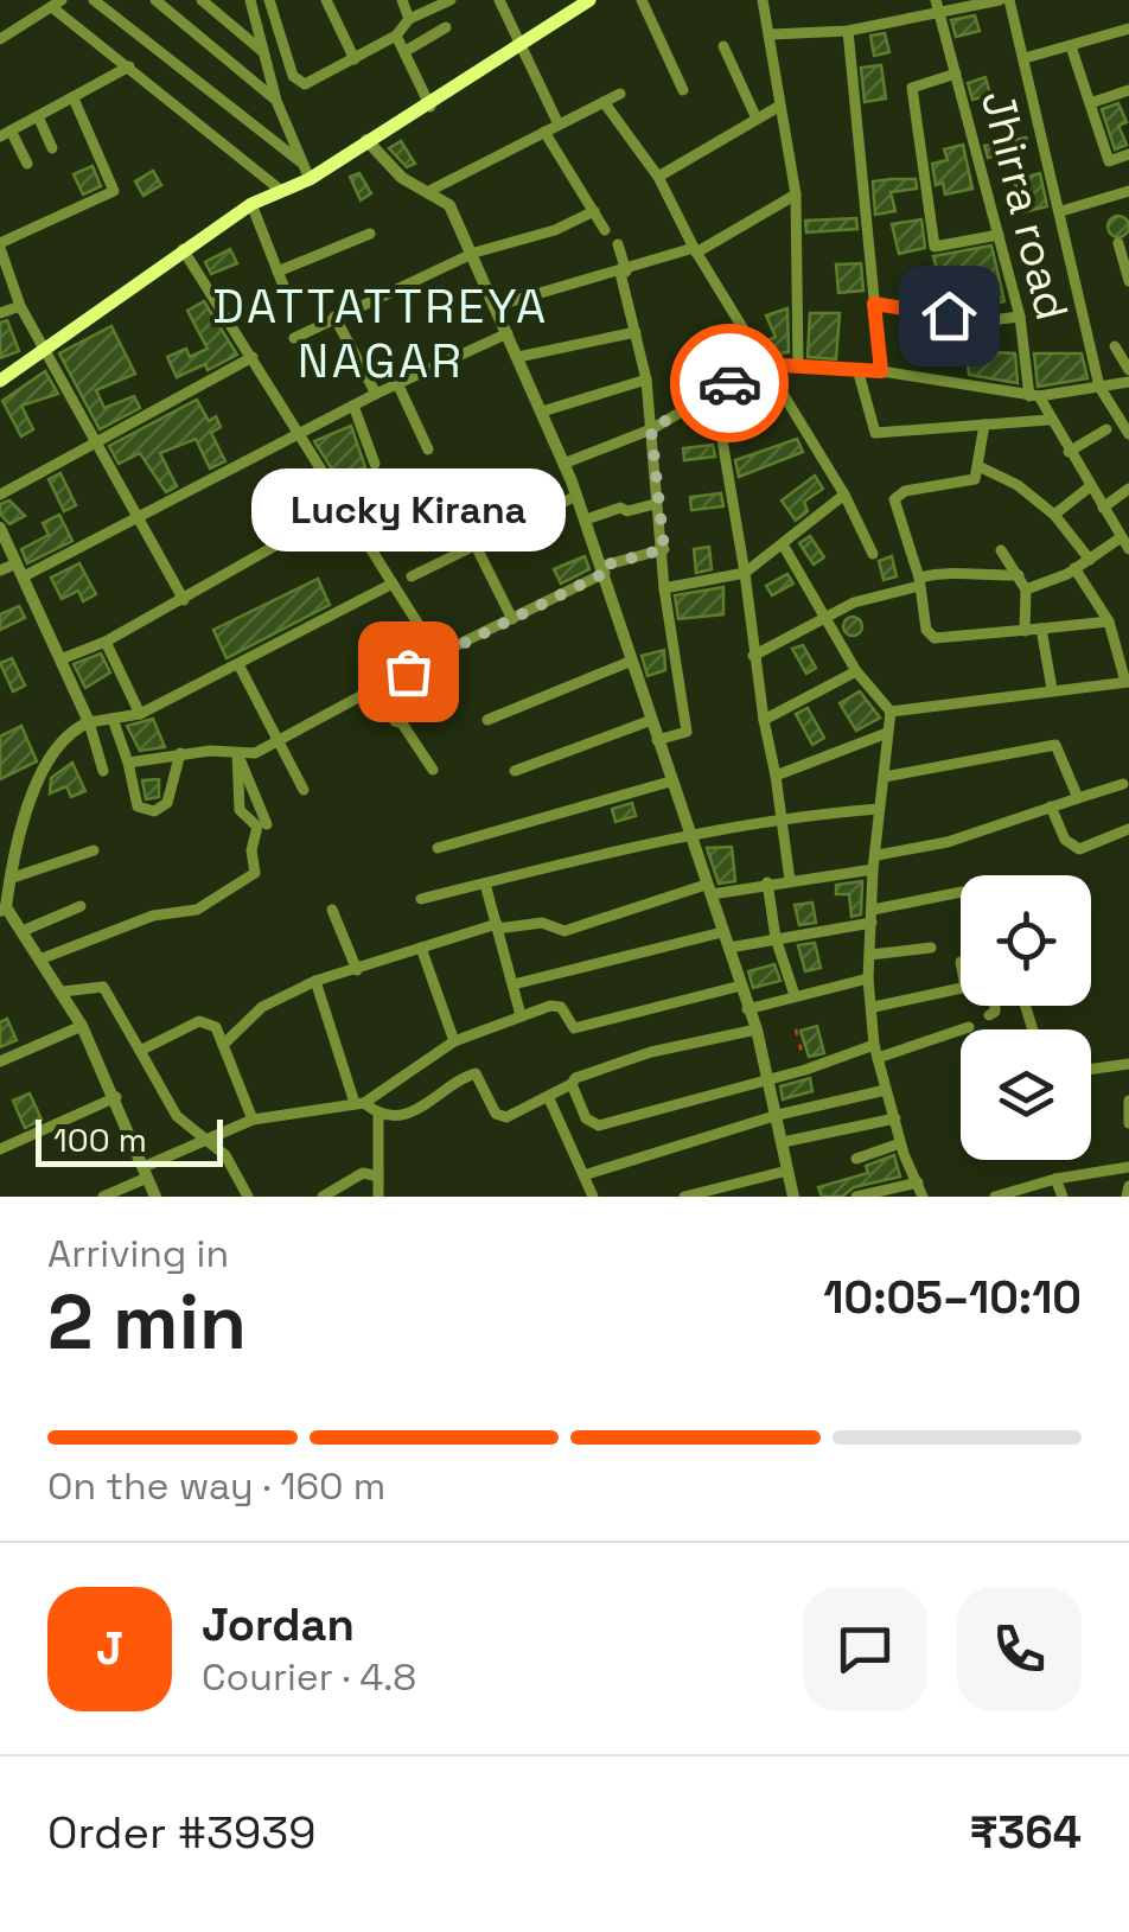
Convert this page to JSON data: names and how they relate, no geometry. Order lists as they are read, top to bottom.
{
  "streets": {
    "street": ["Jhirra road"]
  },
  "districts": ["DATTATTREYA NAGAR"],
  "places": ["Lucky Kirana"],
  "scale_bar": "100 m",
  "page": {
    "bubble": "Lucky Kirana",
    "scale": "100 m",
    "heading": ["2 min", "Arriving in", "10:05–10:10"],
    "panel": [
      "Jordan",
      "Courier · 4.8",
      "Order #3939",
      "₹364"
    ],
    "bar": "On the way · 160 m",
    "round": "J"
  }
}
